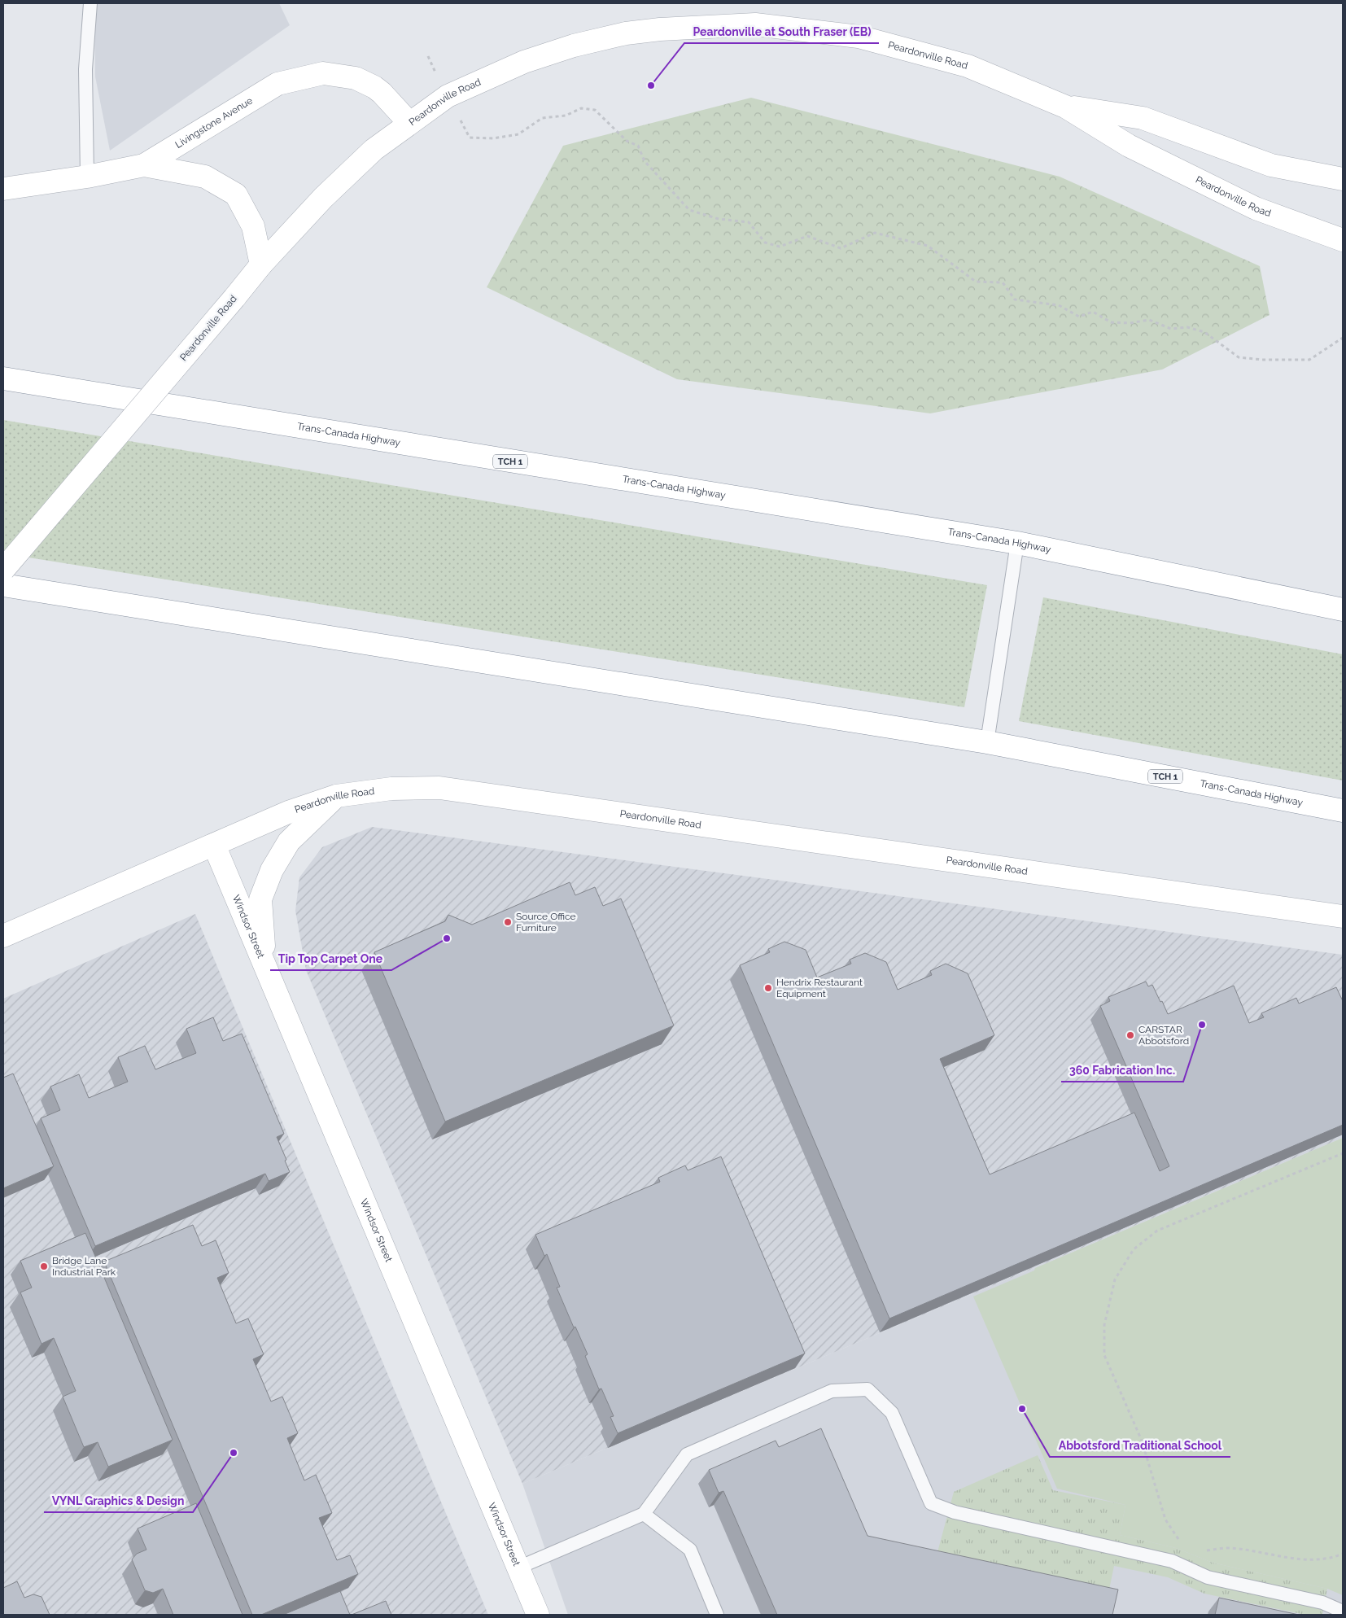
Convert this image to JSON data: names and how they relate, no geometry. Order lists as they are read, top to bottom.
{
  "streets": {
    "main road": [
      "Peardonville Road",
      "Livingstone Avenue",
      "Trans-Canada Highway",
      "TCH 1",
      "Windsor Street"
    ]
  },
  "crossings": [
    ["Peardonville Road", "Livingstone Avenue"],
    ["Peardonville Road", "Windsor Street"]
  ],
  "places": [
    "Peardonville at South Fraser (EB)",
    "Source Office Furniture",
    "Tip Top Carpet One",
    "Hendrix Restaurant Equipment",
    "360 Fabrication Inc.",
    "CARSTAR Abbotsford",
    "Bridge Lane Industrial Park",
    "Abbotsford Traditional School",
    "VYNL Graphics & Design"
  ]
}
